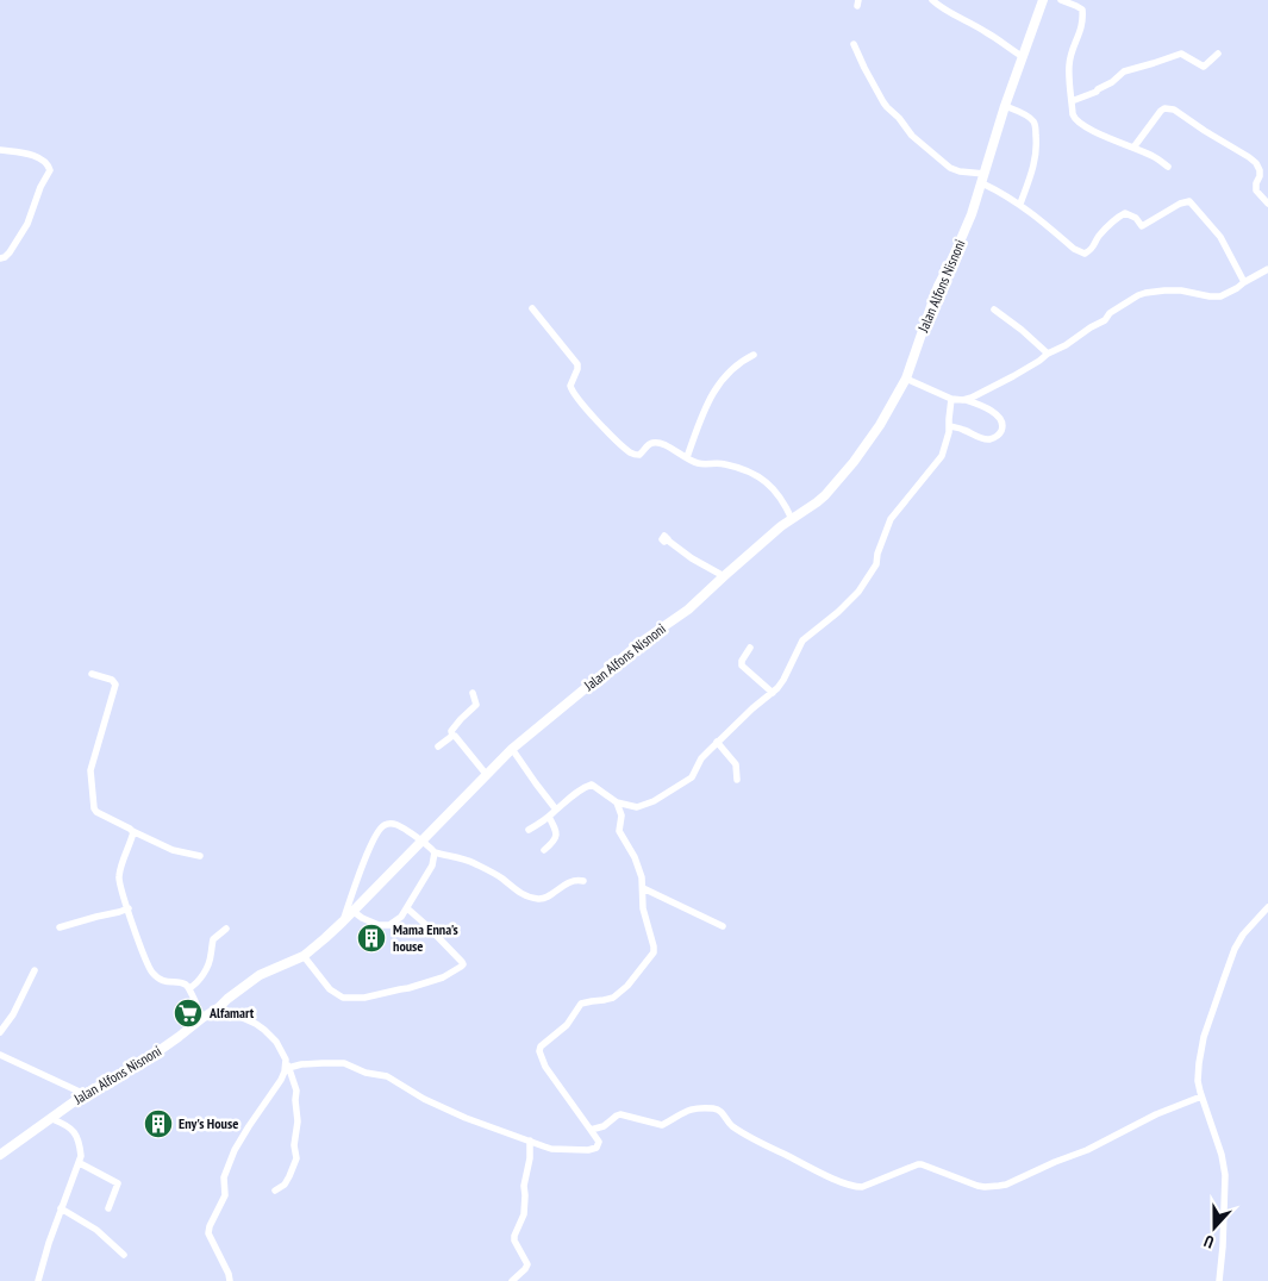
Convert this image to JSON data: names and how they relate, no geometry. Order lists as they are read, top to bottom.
{
  "streets": {
    "main road": ["Jalan Alfons Nisnoni"]
  },
  "places": {
    "building": ["Mama Enna's house", "Eny's House"],
    "supermarket": ["Alfamart"]
  },
  "north": "bottom"
}
